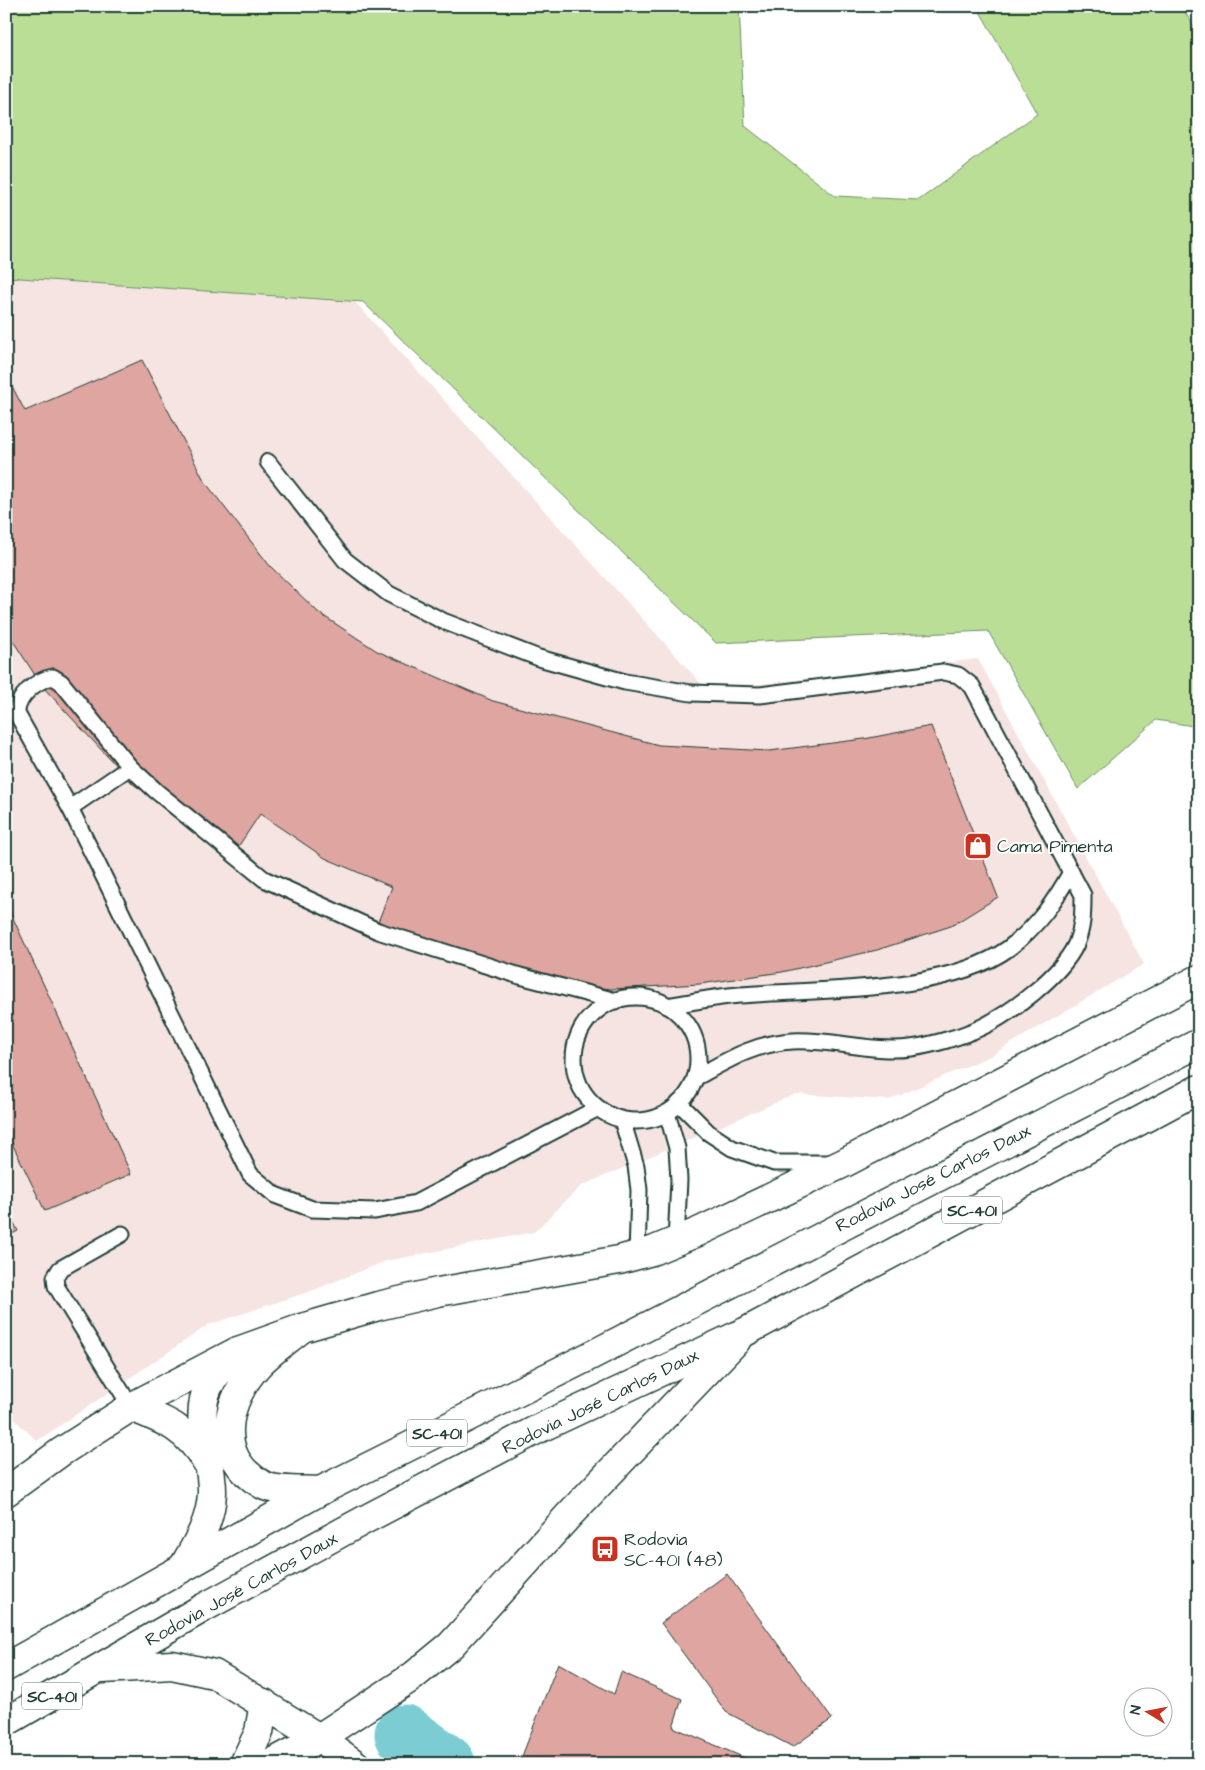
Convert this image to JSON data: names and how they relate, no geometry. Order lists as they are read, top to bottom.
{
  "streets": {
    "main road": ["Rodovia José Carlos Daux", "SC-401"]
  },
  "places": {
    "shop": ["Cama Pimenta"],
    "bus stop": ["Rodovia SC-401 (48)"]
  },
  "north": "left"
}
